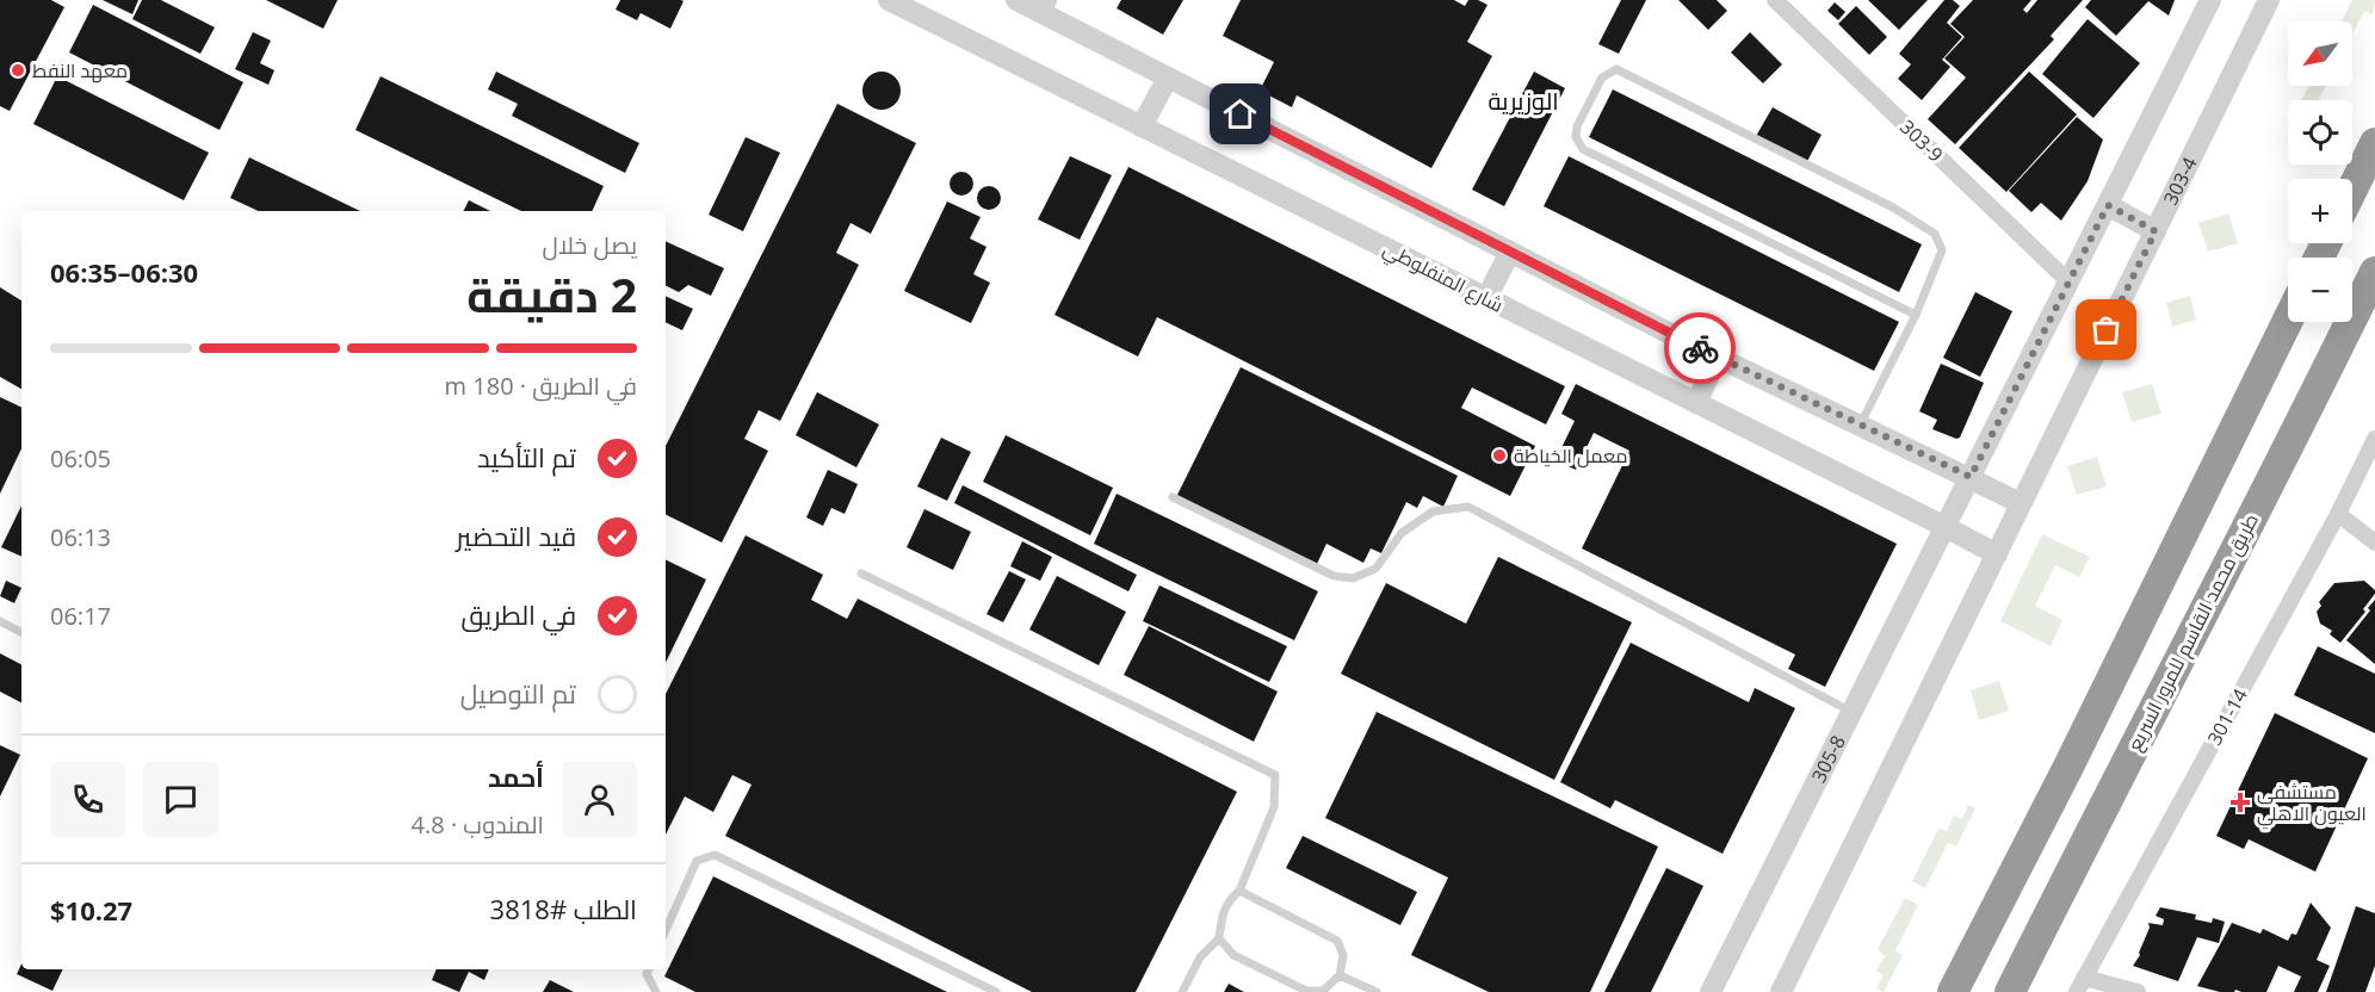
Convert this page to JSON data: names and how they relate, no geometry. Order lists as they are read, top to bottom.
{
  "streets": {
    "highway": ["طريق محمد القاسم للمرور السريع"],
    "street": [
      "303-9",
      "303-4",
      "شارع المنفلوطي",
      "301-14",
      "305-8"
    ]
  },
  "crossings": [
    ["303-4", "شارع المنفلوطي"],
    ["شارع المنفلوطي", "305-8"]
  ],
  "districts": ["الوزيرية"],
  "places": {
    "other": ["معهد النفط", "معمل الخياطة"],
    "health": ["مستشفى العيون الاهلي"]
  },
  "north": "bottom left",
  "page": {
    "map_buttons": ["+", "−"],
    "heading": ["2 دقيقة", "يصل خلال", "06:30–06:35"],
    "panel": [
      "أحمد",
      "المندوب · 4.8",
      "الطلب #3818",
      "$10.27"
    ],
    "bar": "في الطريق · 180 m",
    "list": [
      ["تم التأكيد", "06:05"],
      ["قيد التحضير", "06:13"],
      ["في الطريق", "06:17"],
      "تم التوصيل"
    ]
  }
}
